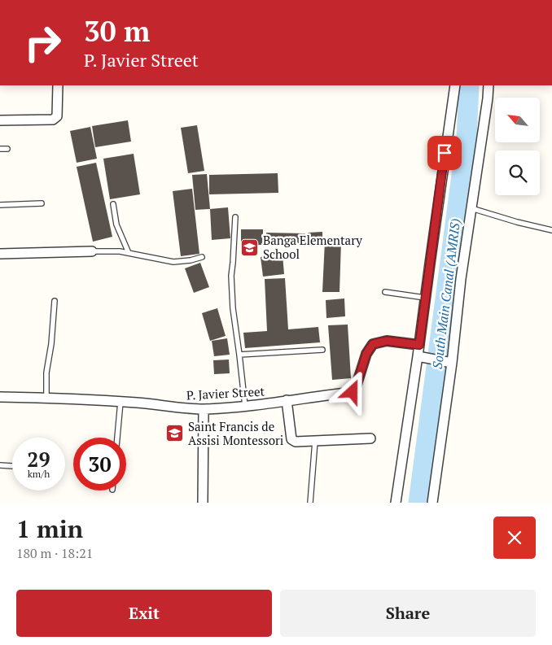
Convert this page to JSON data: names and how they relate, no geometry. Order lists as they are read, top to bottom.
{
  "streets": {
    "street": ["P. Javier Street"]
  },
  "water": ["South Main Canal (AMRIS)"],
  "places": {
    "school or university": ["Banga Elementary School", "Saint Francis de Assisi Montessori"]
  },
  "north": "top left",
  "page": {
    "turn": ["30 m", "P. Javier Street"],
    "speed": "29 km/h",
    "limit": "30",
    "heading": ["1 min", "180 m · 18:21"],
    "buttons": ["Exit", "Share"]
  }
}
